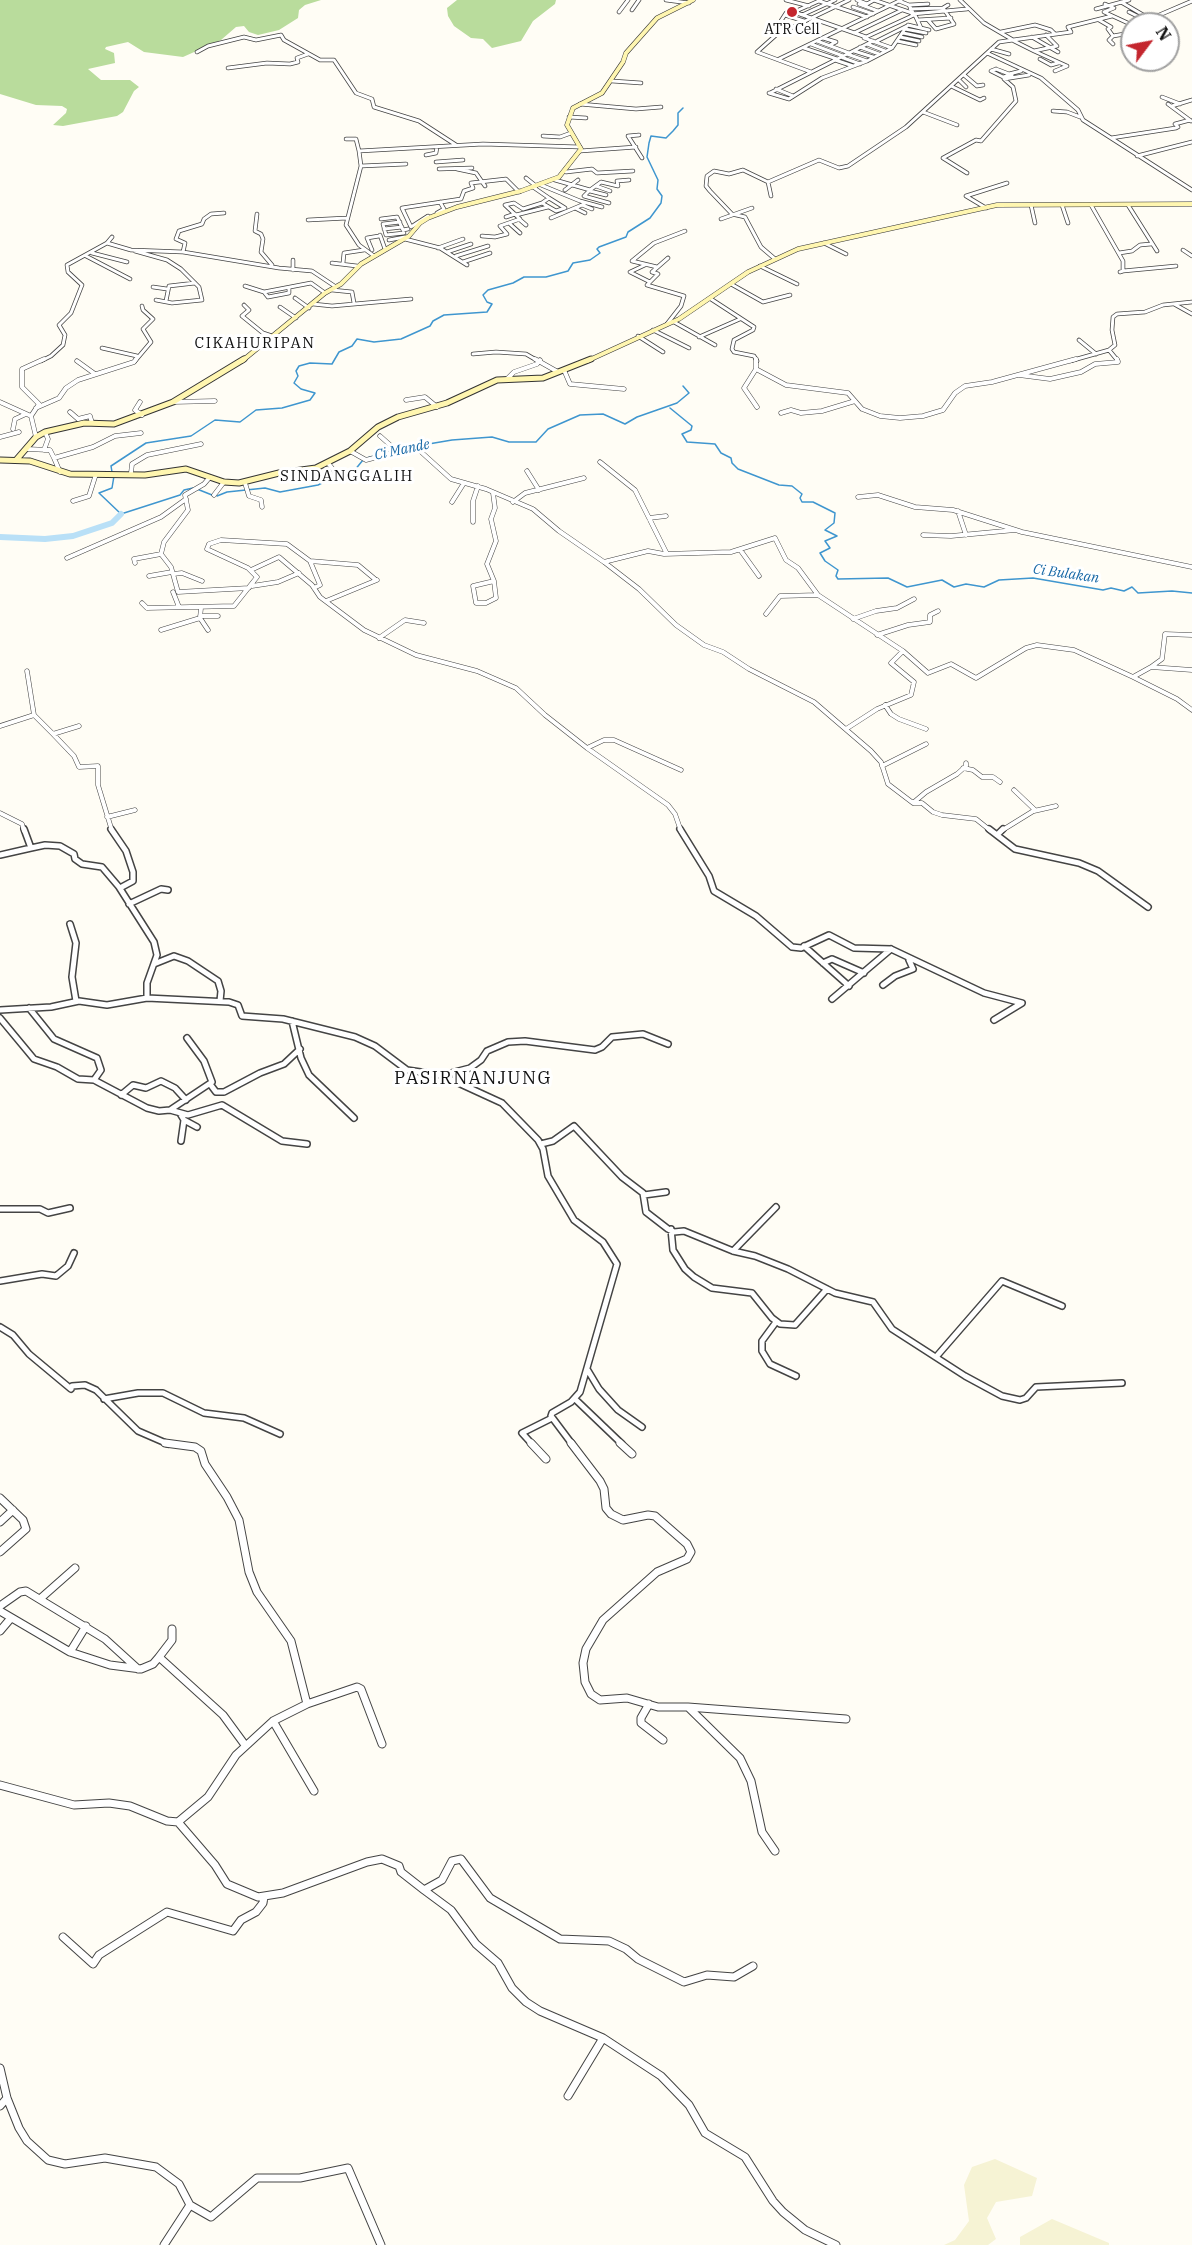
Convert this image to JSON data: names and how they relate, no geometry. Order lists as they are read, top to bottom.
{
  "districts": ["CIKAHURIPAN", "SINDANGGALIH", "PASIRNANJUNG"],
  "water": ["Ci Mande", "Ci Bulakan"],
  "places": ["ATR Cell"],
  "north": "top right"
}
